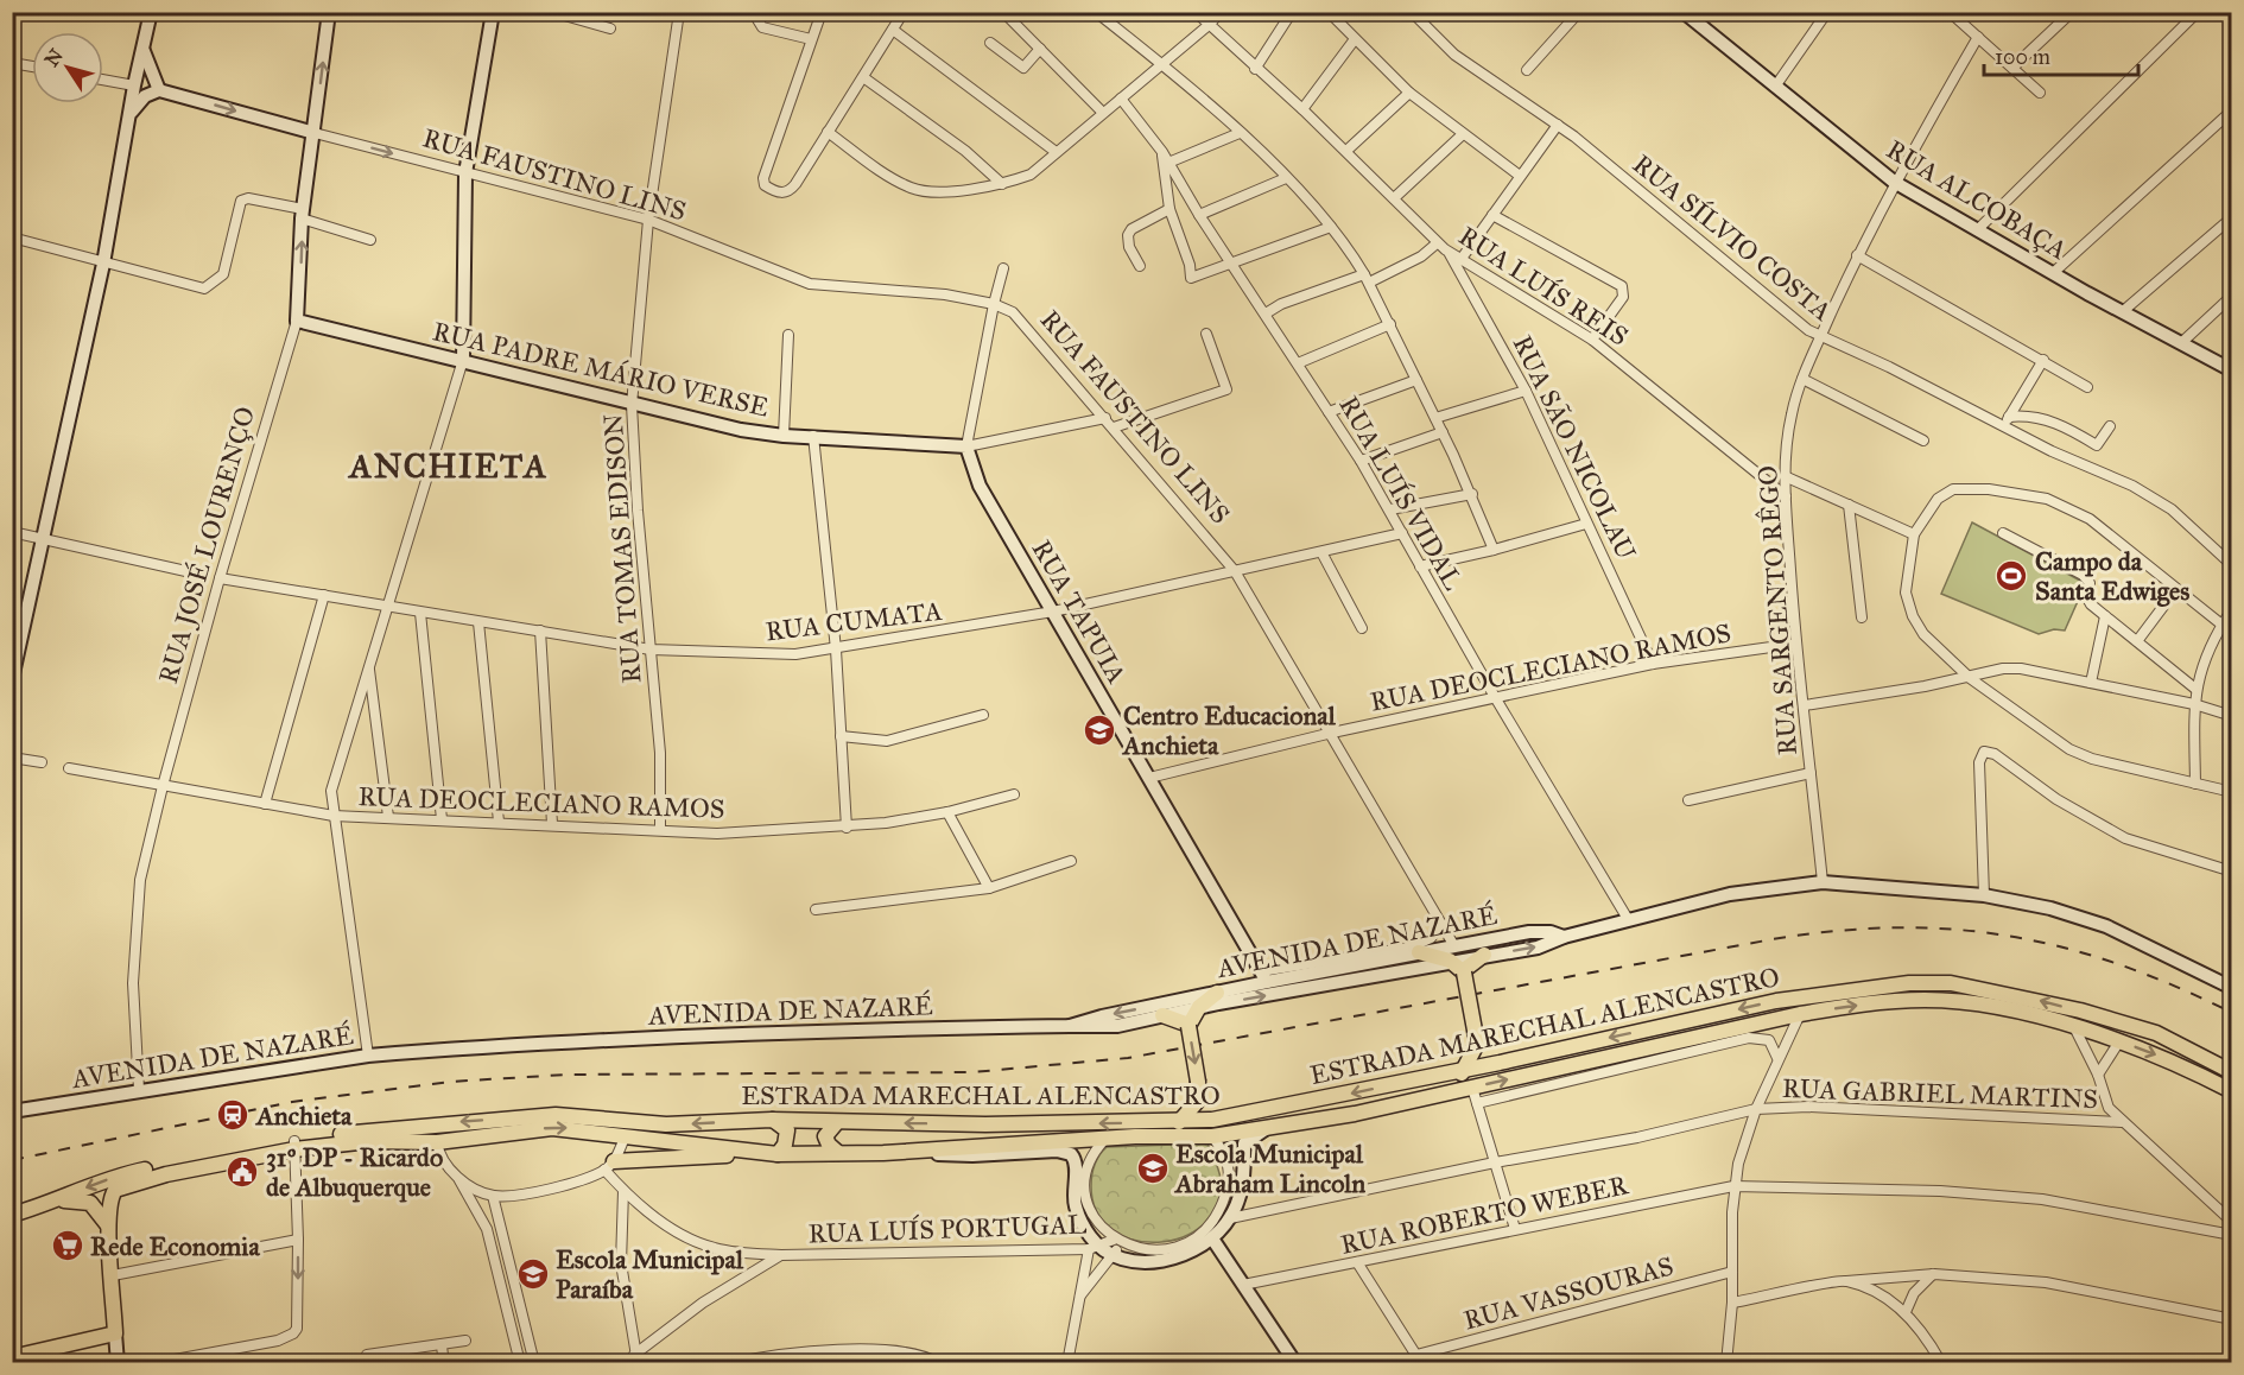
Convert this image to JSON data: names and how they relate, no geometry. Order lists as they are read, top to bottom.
{
  "streets": {
    "main road": [
      "RUA FAUSTINO LINS",
      "RUA ALCOBAÇA",
      "RUA PADRE MÁRIO VERSE",
      "RUA JOSÉ LOURENÇO",
      "RUA TAPUIA",
      "AVENIDA DE NAZARÉ",
      "ESTRADA MARECHAL ALENCASTRO"
    ],
    "street": [
      "RUA SÍLVIO COSTA",
      "RUA LUÍS REIS",
      "RUA SÃO NICOLAU",
      "RUA LUÍS VIDAL",
      "RUA TOMAS EDISON",
      "RUA SARGENTO RÊGO",
      "RUA CUMATA",
      "RUA DEOCLECIANO RAMOS",
      "RUA GABRIEL MARTINS",
      "RUA ROBERTO WEBER",
      "RUA LUÍS PORTUGAL",
      "RUA VASSOURAS"
    ]
  },
  "crossings": [
    ["RUA FAUSTINO LINS", "RUA PADRE MÁRIO VERSE"],
    ["RUA FAUSTINO LINS", "RUA JOSÉ LOURENÇO"],
    ["RUA FAUSTINO LINS", "RUA TOMAS EDISON"],
    ["RUA FAUSTINO LINS", "RUA CUMATA"],
    ["RUA FAUSTINO LINS", "RUA DEOCLECIANO RAMOS"],
    ["RUA FAUSTINO LINS", "AVENIDA DE NAZARÉ"],
    ["RUA ALCOBAÇA", "RUA SARGENTO RÊGO"],
    ["RUA SÍLVIO COSTA", "RUA SARGENTO RÊGO"],
    ["RUA LUÍS REIS", "RUA SÃO NICOLAU"],
    ["RUA LUÍS REIS", "RUA SARGENTO RÊGO"],
    ["RUA PADRE MÁRIO VERSE", "RUA JOSÉ LOURENÇO"],
    ["RUA PADRE MÁRIO VERSE", "RUA TOMAS EDISON"],
    ["RUA PADRE MÁRIO VERSE", "RUA TAPUIA"],
    ["RUA SÃO NICOLAU", "RUA DEOCLECIANO RAMOS"],
    ["RUA LUÍS VIDAL", "RUA CUMATA"],
    ["RUA LUÍS VIDAL", "RUA DEOCLECIANO RAMOS"],
    ["RUA LUÍS VIDAL", "AVENIDA DE NAZARÉ"],
    ["RUA JOSÉ LOURENÇO", "RUA CUMATA"],
    ["RUA JOSÉ LOURENÇO", "RUA DEOCLECIANO RAMOS"],
    ["RUA JOSÉ LOURENÇO", "AVENIDA DE NAZARÉ"],
    ["RUA TOMAS EDISON", "RUA CUMATA"],
    ["RUA TOMAS EDISON", "RUA DEOCLECIANO RAMOS"],
    ["RUA SARGENTO RÊGO", "RUA DEOCLECIANO RAMOS"],
    ["RUA SARGENTO RÊGO", "AVENIDA DE NAZARÉ"],
    ["RUA TAPUIA", "RUA CUMATA"],
    ["RUA TAPUIA", "RUA DEOCLECIANO RAMOS"],
    ["RUA TAPUIA", "AVENIDA DE NAZARÉ"],
    ["ESTRADA MARECHAL ALENCASTRO", "RUA LUÍS PORTUGAL"]
  ],
  "districts": ["ANCHIETA"],
  "places": {
    "sports": ["Campo da Santa Edwiges"],
    "school or university": ["Centro Educacional Anchieta", "Escola Municipal Abraham Lincoln", "Escola Municipal Paraíba"],
    "station": ["Anchieta"],
    "public building": ["31º DP - Ricardo de Albuquerque"],
    "supermarket": ["Rede Economia"]
  },
  "scale_bar": "100 m",
  "north": "top left"
}
